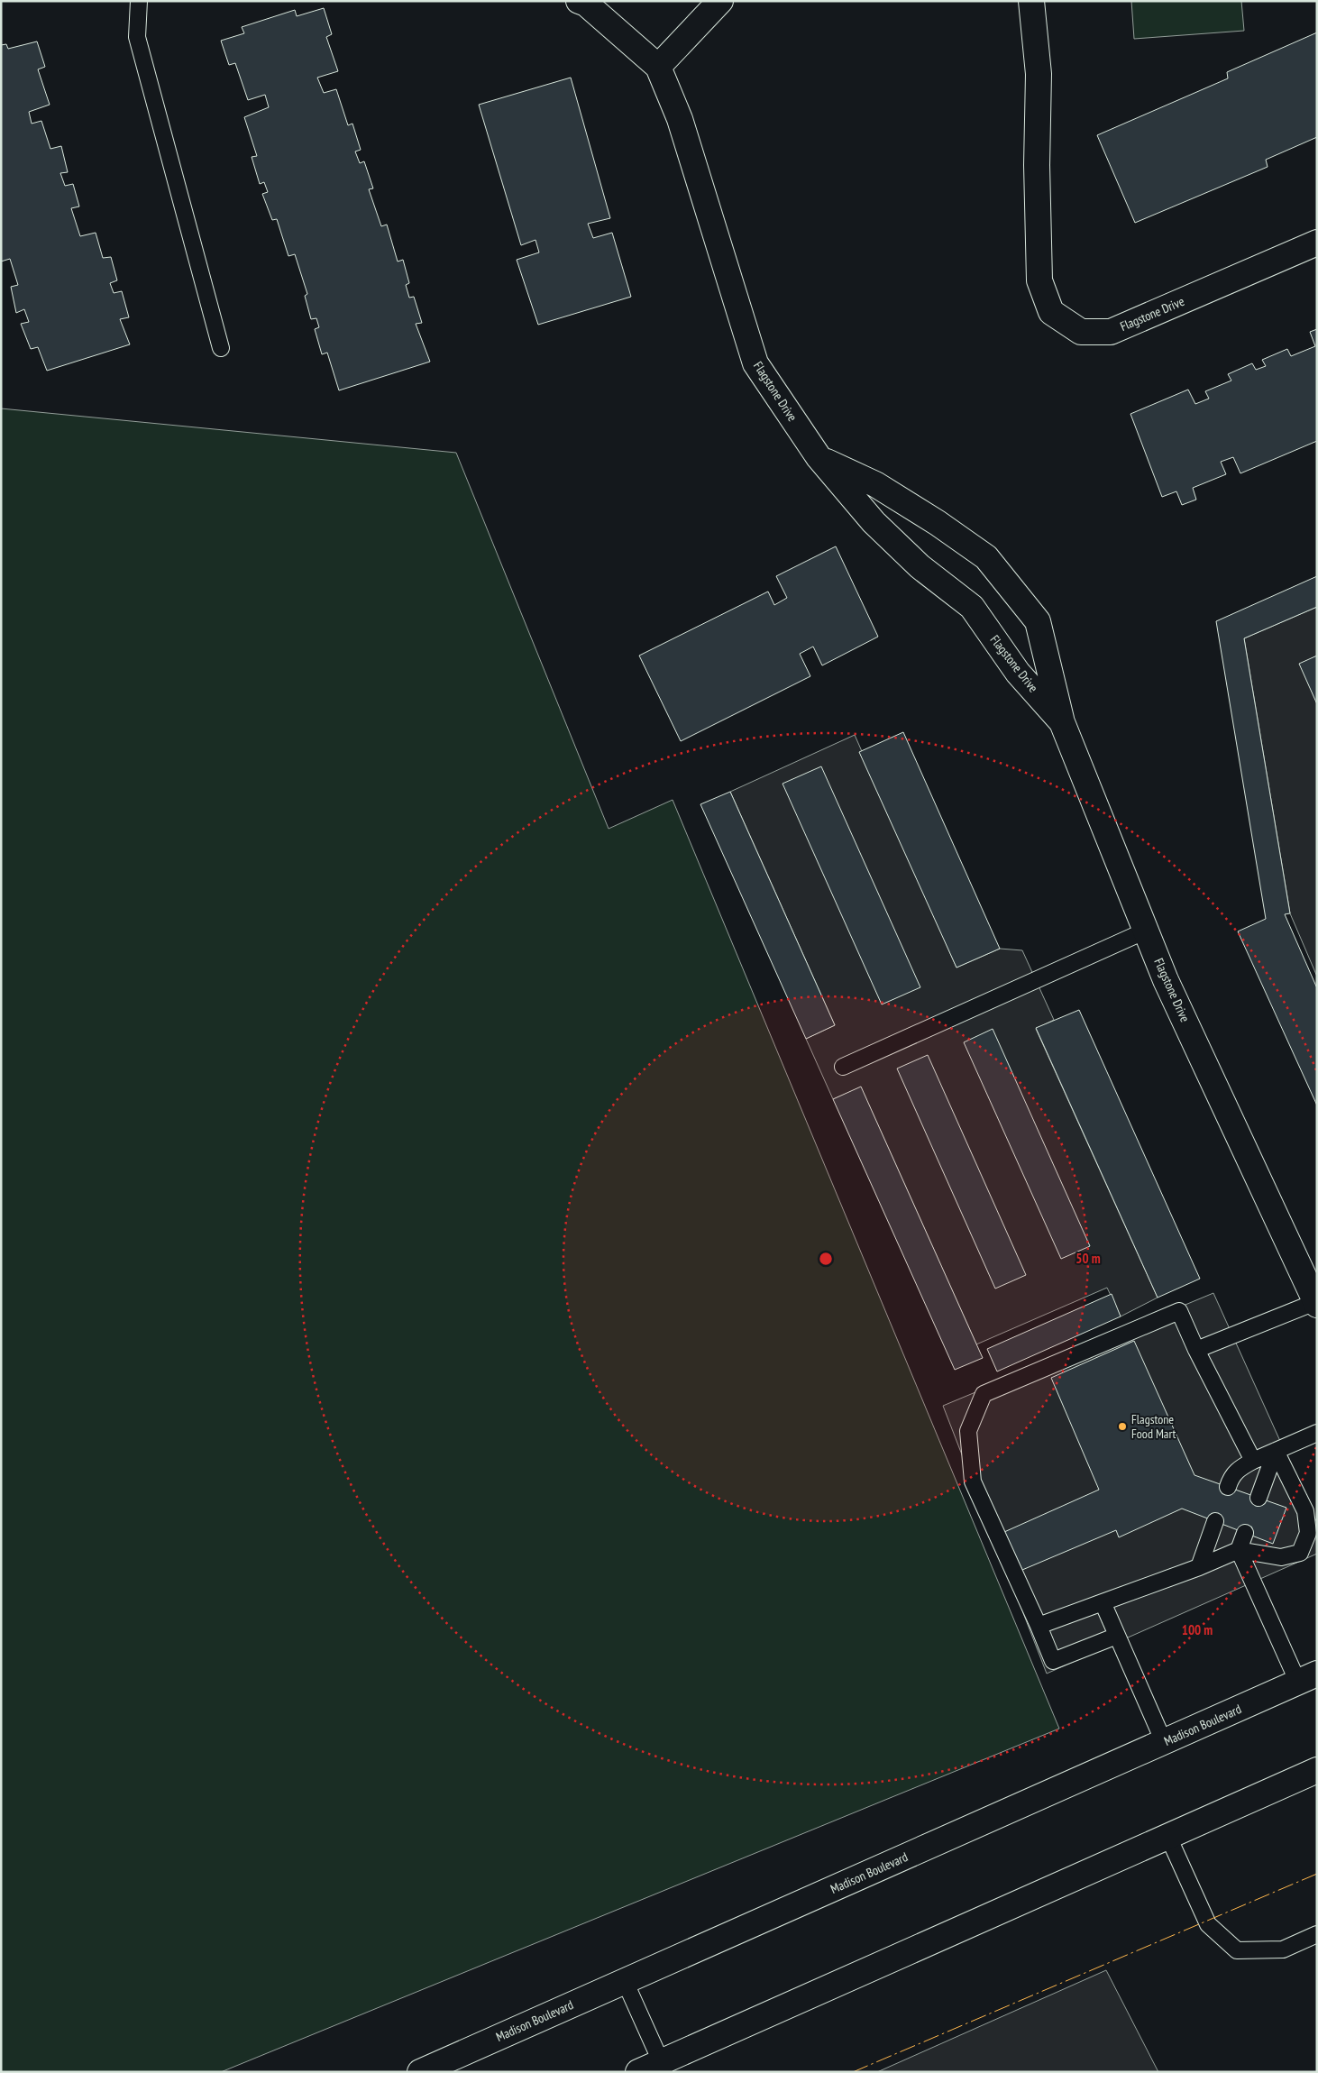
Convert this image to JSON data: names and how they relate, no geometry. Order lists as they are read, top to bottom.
{
  "streets": {
    "street": ["Flagstone Drive", "Madison Boulevard"]
  },
  "places": ["Flagstone Food Mart"],
  "rings": ["50 m", "100 m"]
}
